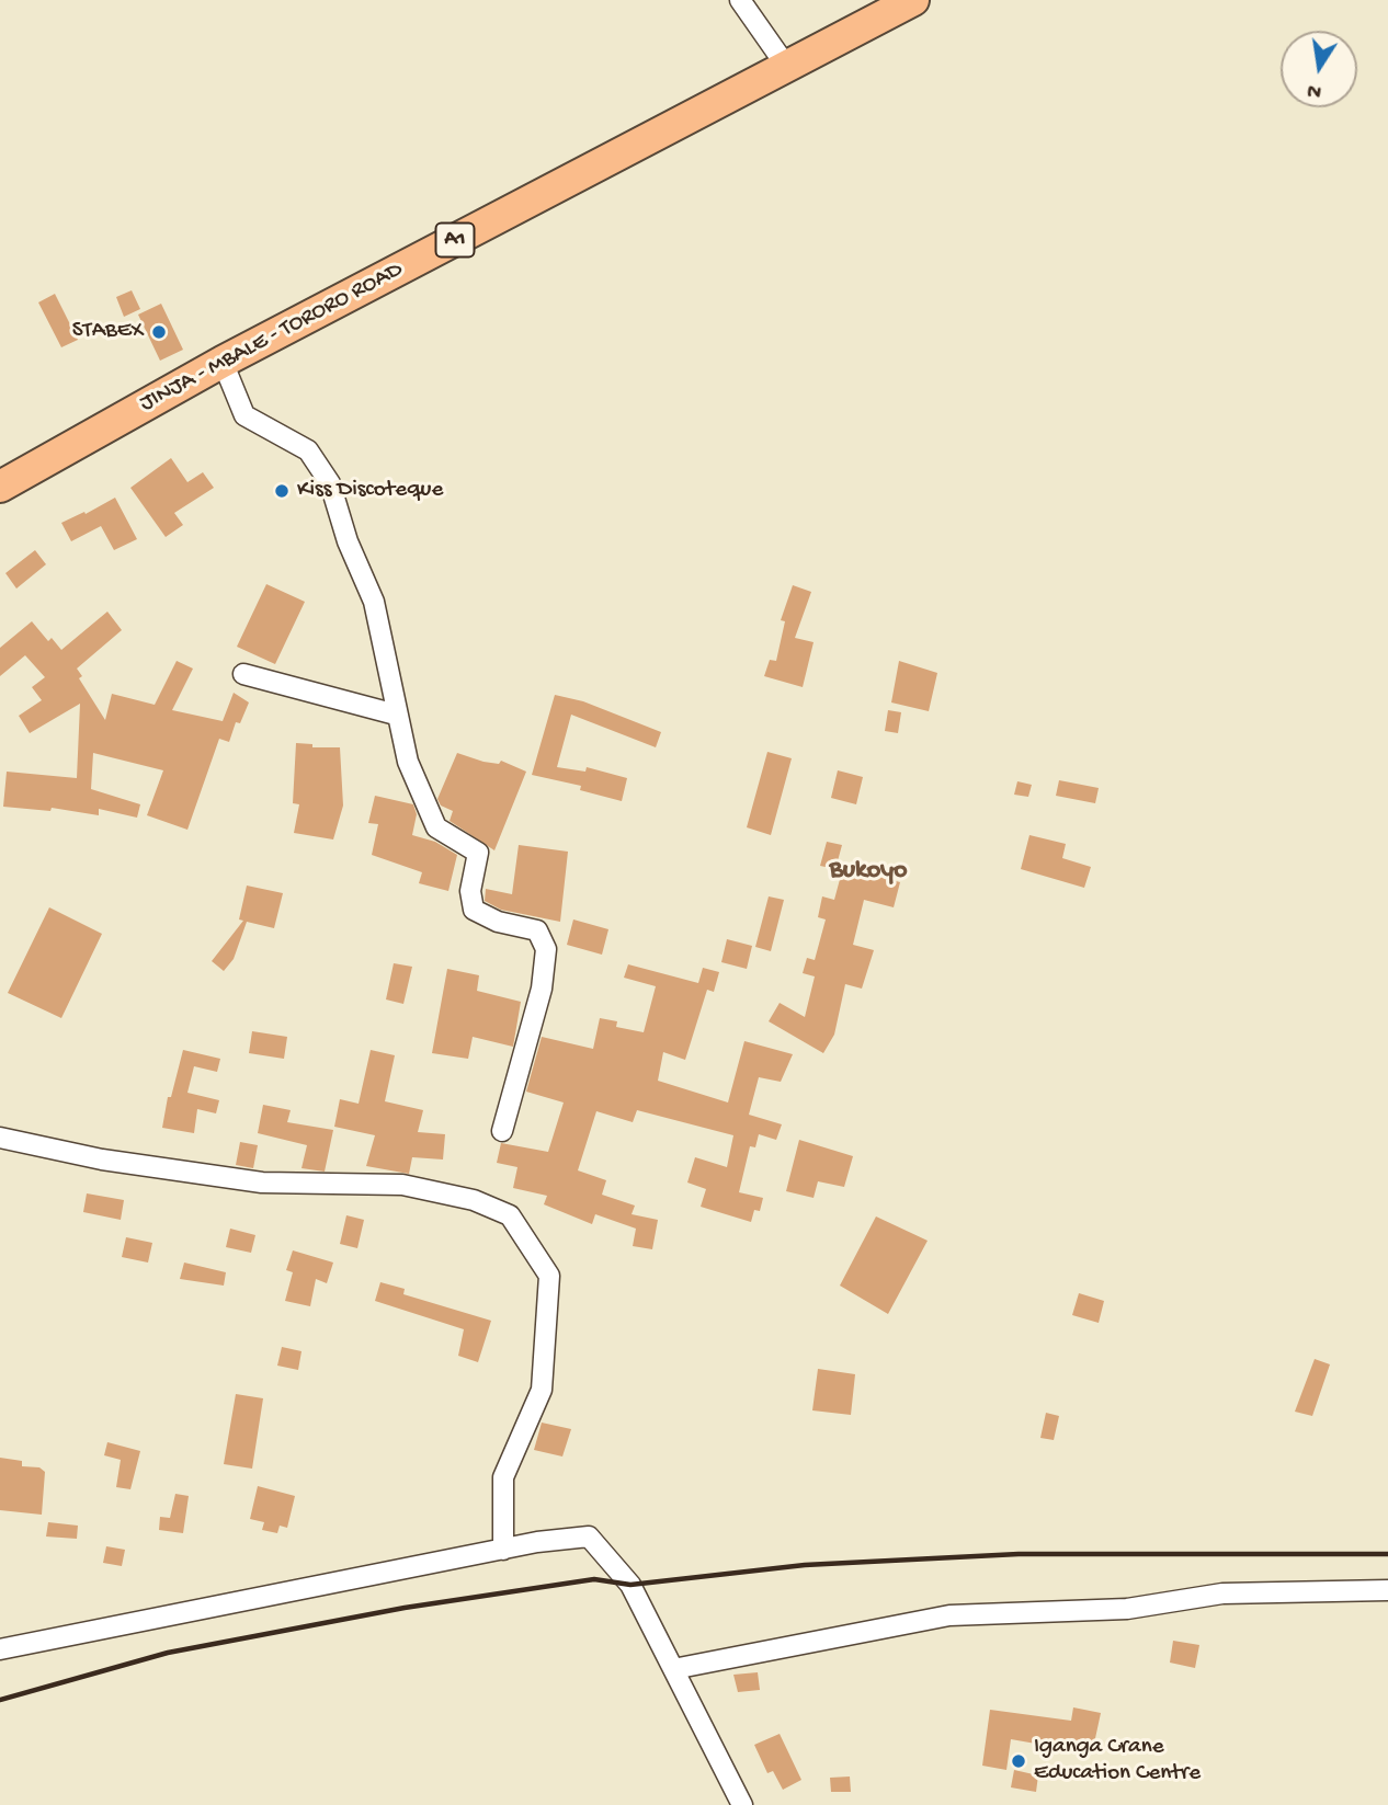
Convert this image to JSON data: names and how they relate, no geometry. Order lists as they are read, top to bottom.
{
  "streets": {
    "main road": ["A1", "JINJA - MBALE - TORORO ROAD"]
  },
  "districts": ["Bukoyo"],
  "places": ["STABEX", "Kiss Discoteque", "Iganga Crane Education Centre"],
  "north": "bottom"
}
